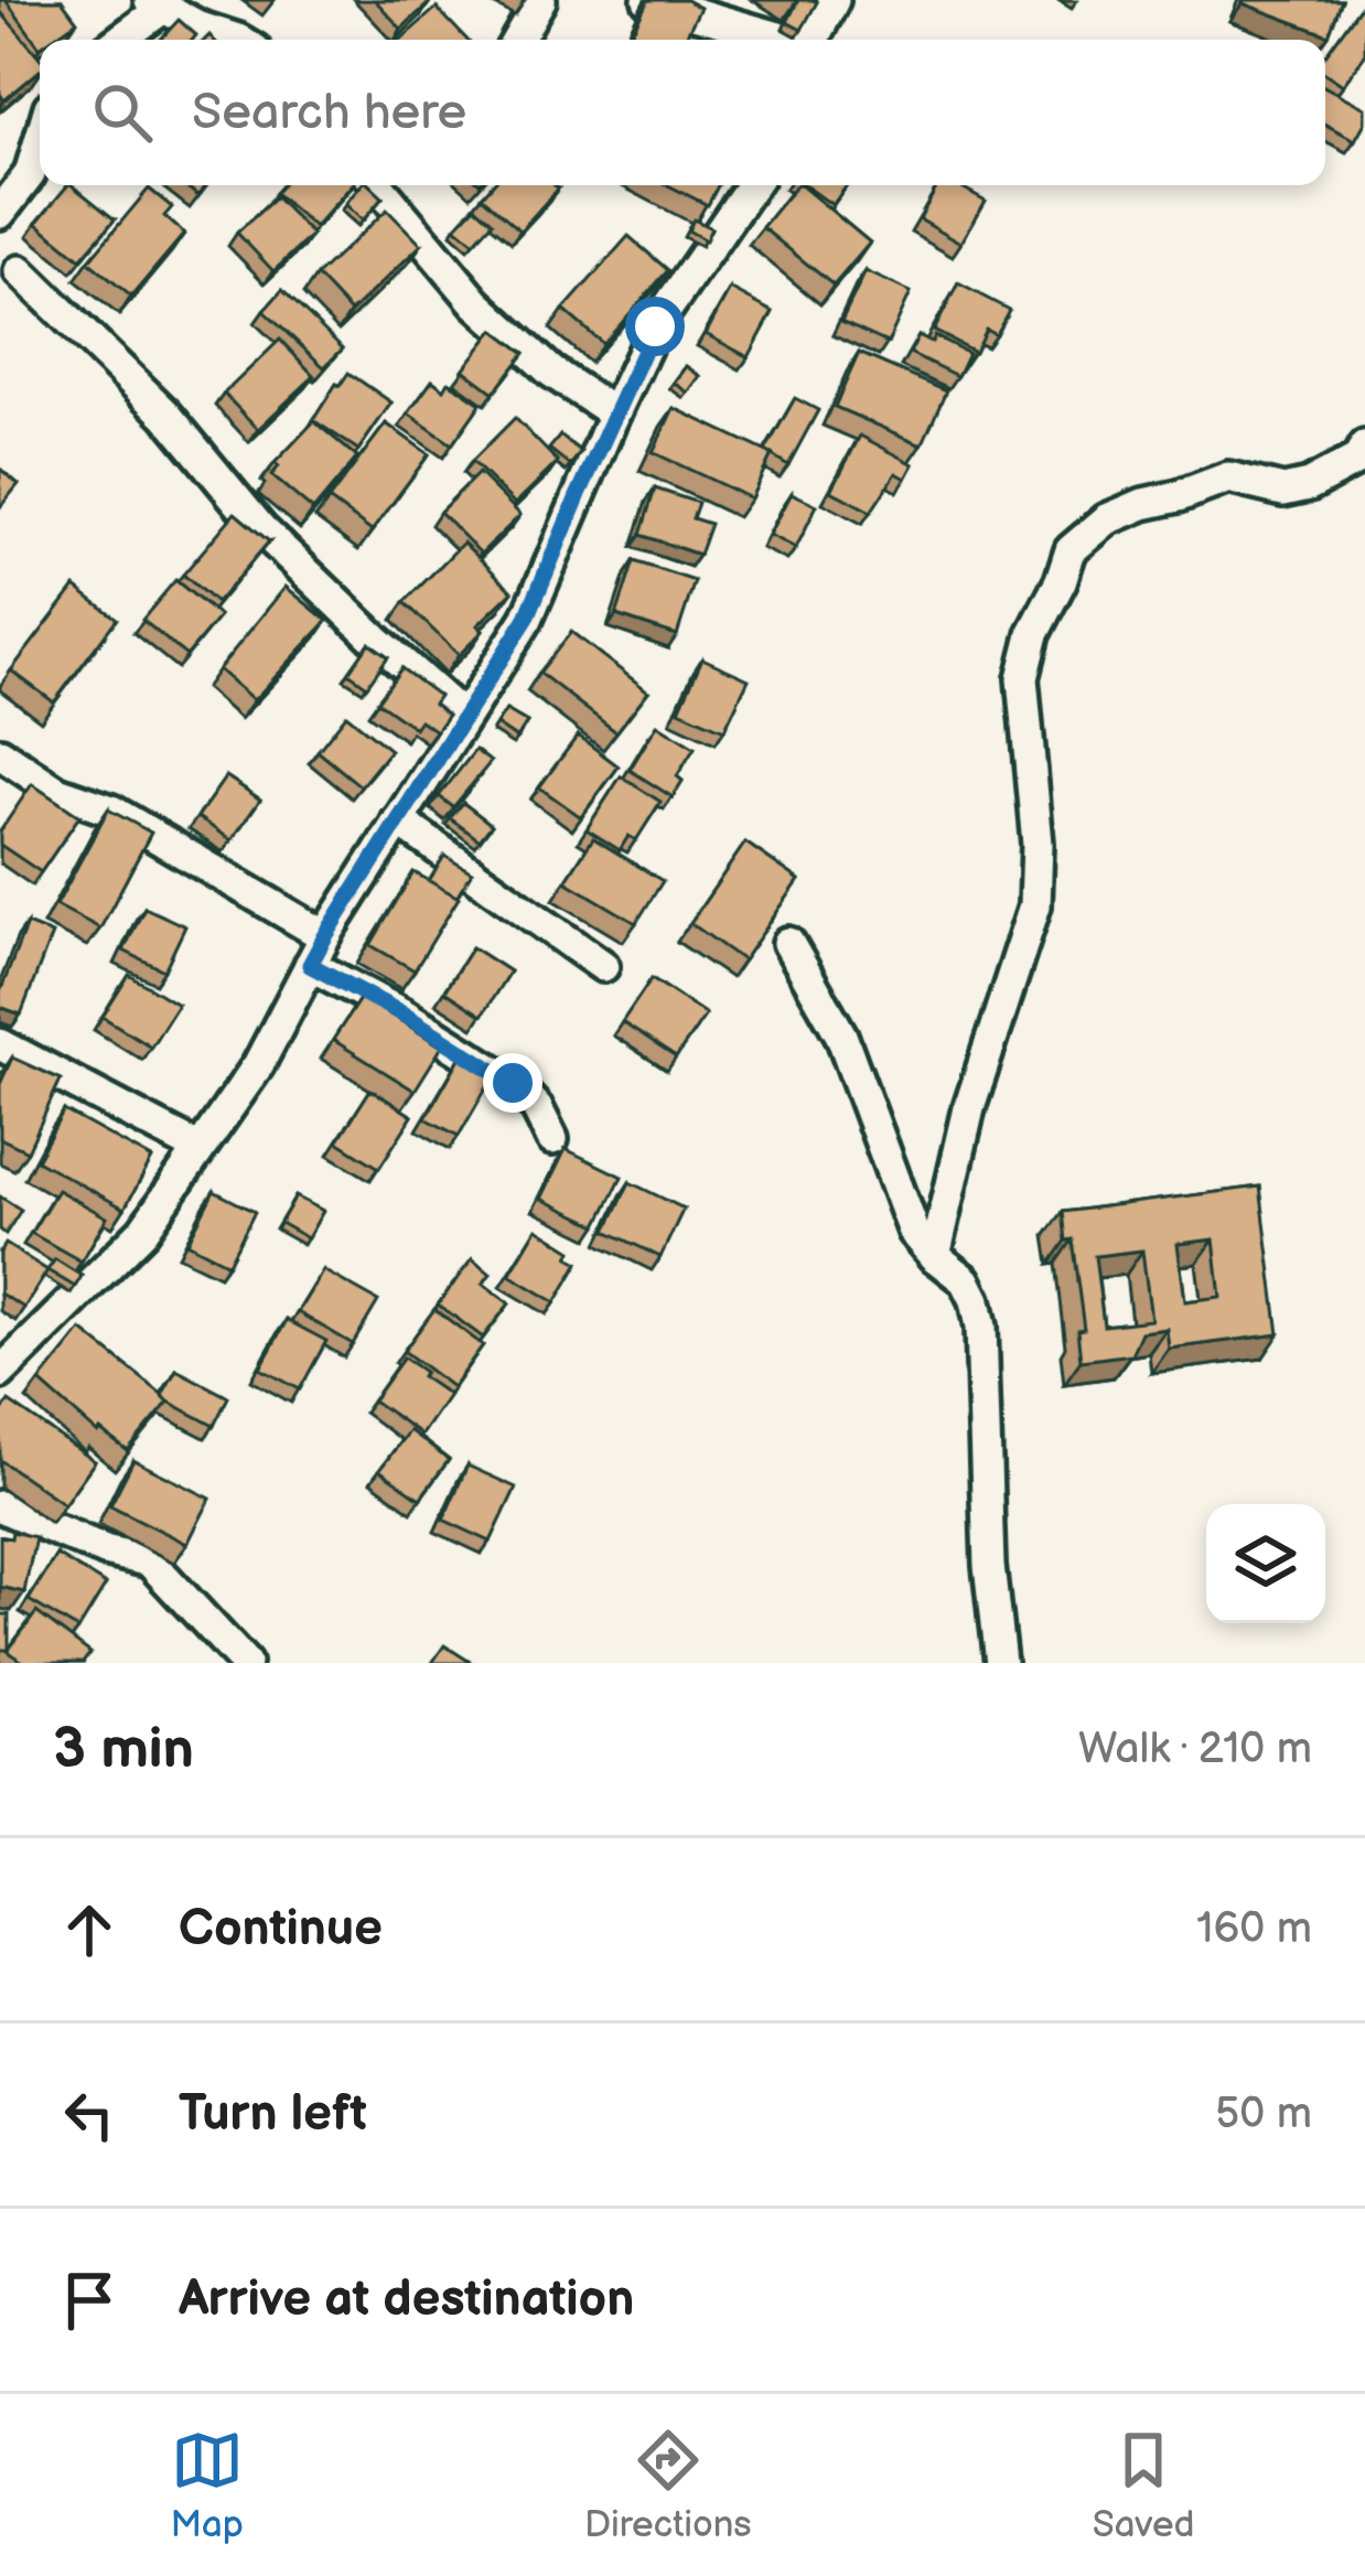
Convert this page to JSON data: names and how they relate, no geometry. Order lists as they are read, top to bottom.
{
  "page": {
    "search": "Search here",
    "heading": ["3 min", "Walk · 210 m"],
    "list": [
      ["Continue", "160 m"],
      ["Turn left", "50 m"],
      "Arrive at destination"
    ],
    "nav": ["Map", "Directions", "Saved"]
  }
}
